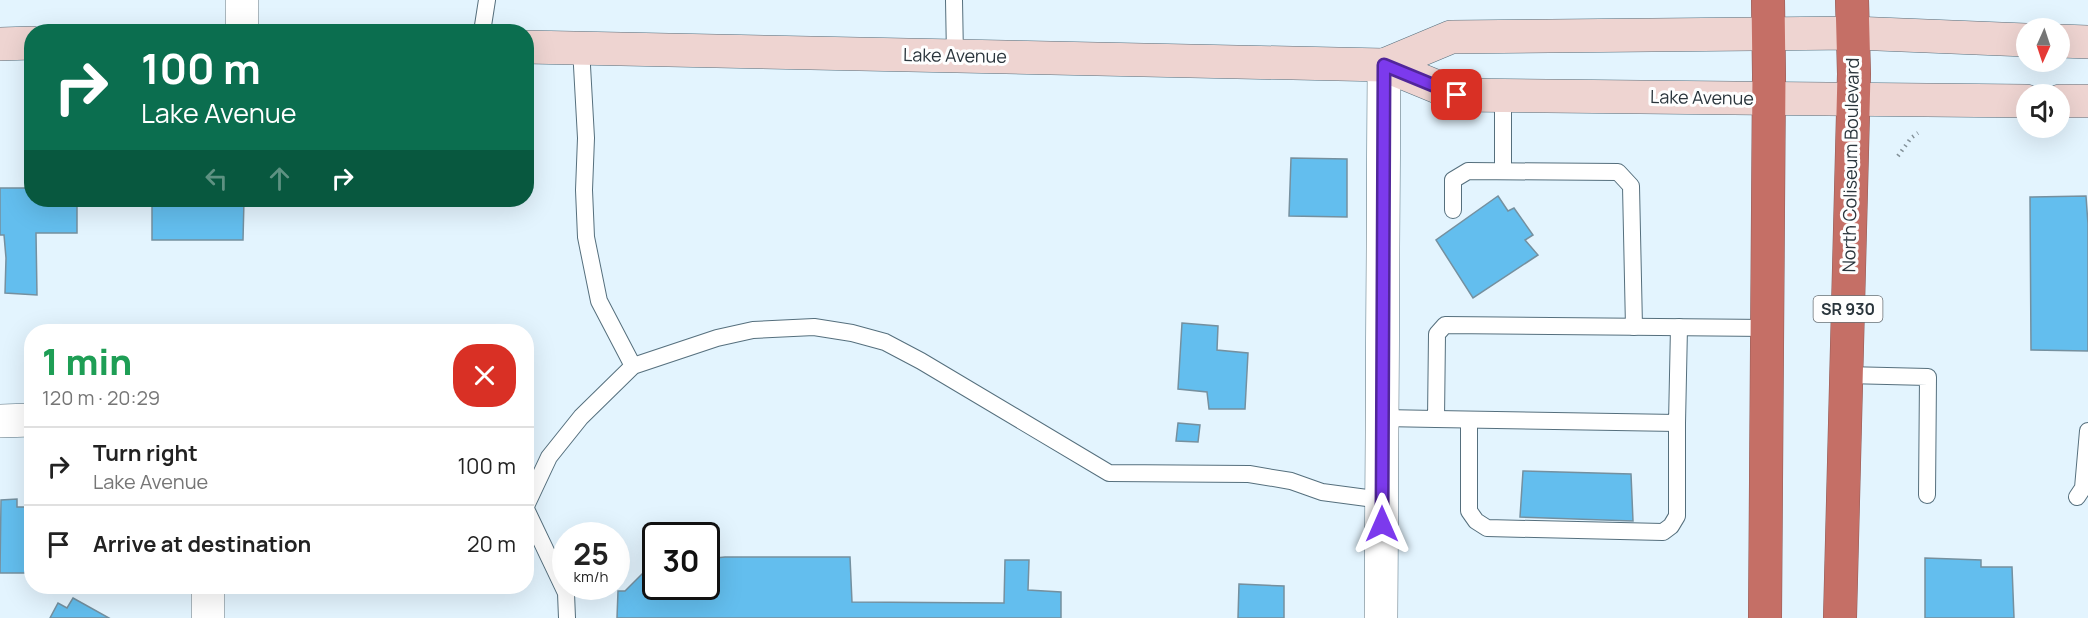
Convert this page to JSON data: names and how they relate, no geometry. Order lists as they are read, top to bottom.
{
  "streets": {
    "highway": ["North Coliseum Boulevard", "SR 930"],
    "main road": ["Lake Avenue"]
  },
  "crossings": [
    ["Lake Avenue", "North Coliseum Boulevard"]
  ],
  "north": "bottom",
  "page": {
    "turn": ["100 m", "Lake Avenue"],
    "heading": ["1 min", "120 m · 20:29"],
    "list": [
      {
        "name": "Turn right",
        "note": "Lake Avenue",
        "value": "100 m"
      },
      {
        "name": "Arrive at destination",
        "value": "20 m"
      }
    ],
    "speed": "25 km/h",
    "limit": "30"
  }
}
